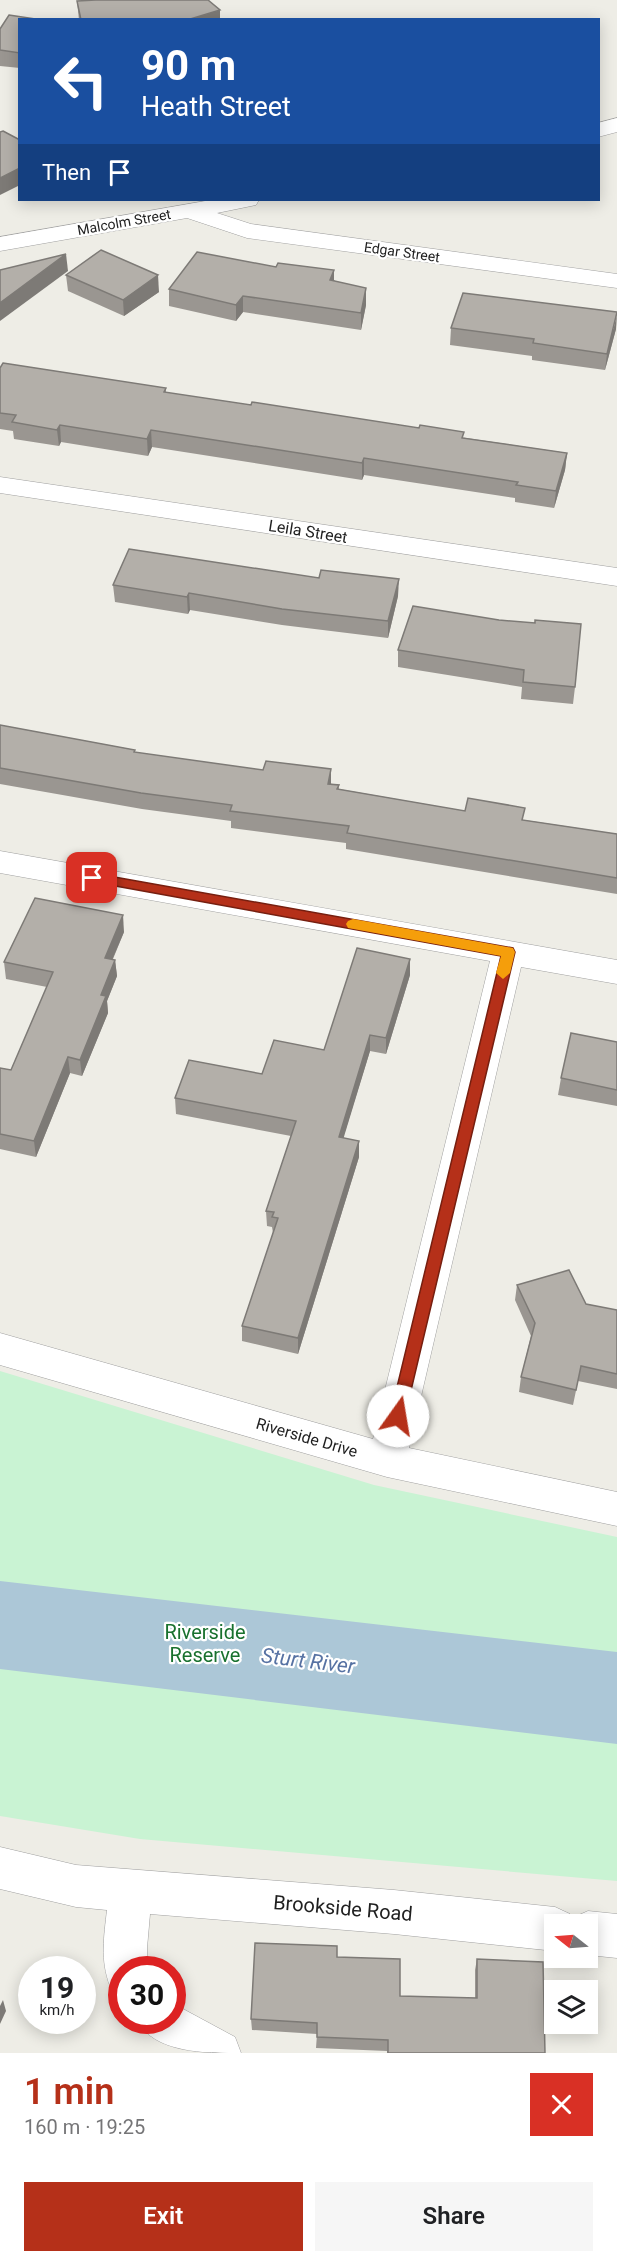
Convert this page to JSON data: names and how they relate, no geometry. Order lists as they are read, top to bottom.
{
  "streets": {
    "street": [
      "Malcolm Street",
      "Edgar Street",
      "Leila Street",
      "Riverside Drive",
      "Brookside Road"
    ]
  },
  "crossings": [
    ["Malcolm Street", "Edgar Street"]
  ],
  "water": ["Sturt River"],
  "parks": ["Riverside Reserve"],
  "north": "left",
  "page": {
    "turn": ["90 m", "Heath Street"],
    "then": "Then",
    "speed": "19 km/h",
    "limit": "30",
    "heading": ["1 min", "160 m · 19:25"],
    "buttons": ["Exit", "Share"]
  }
}
